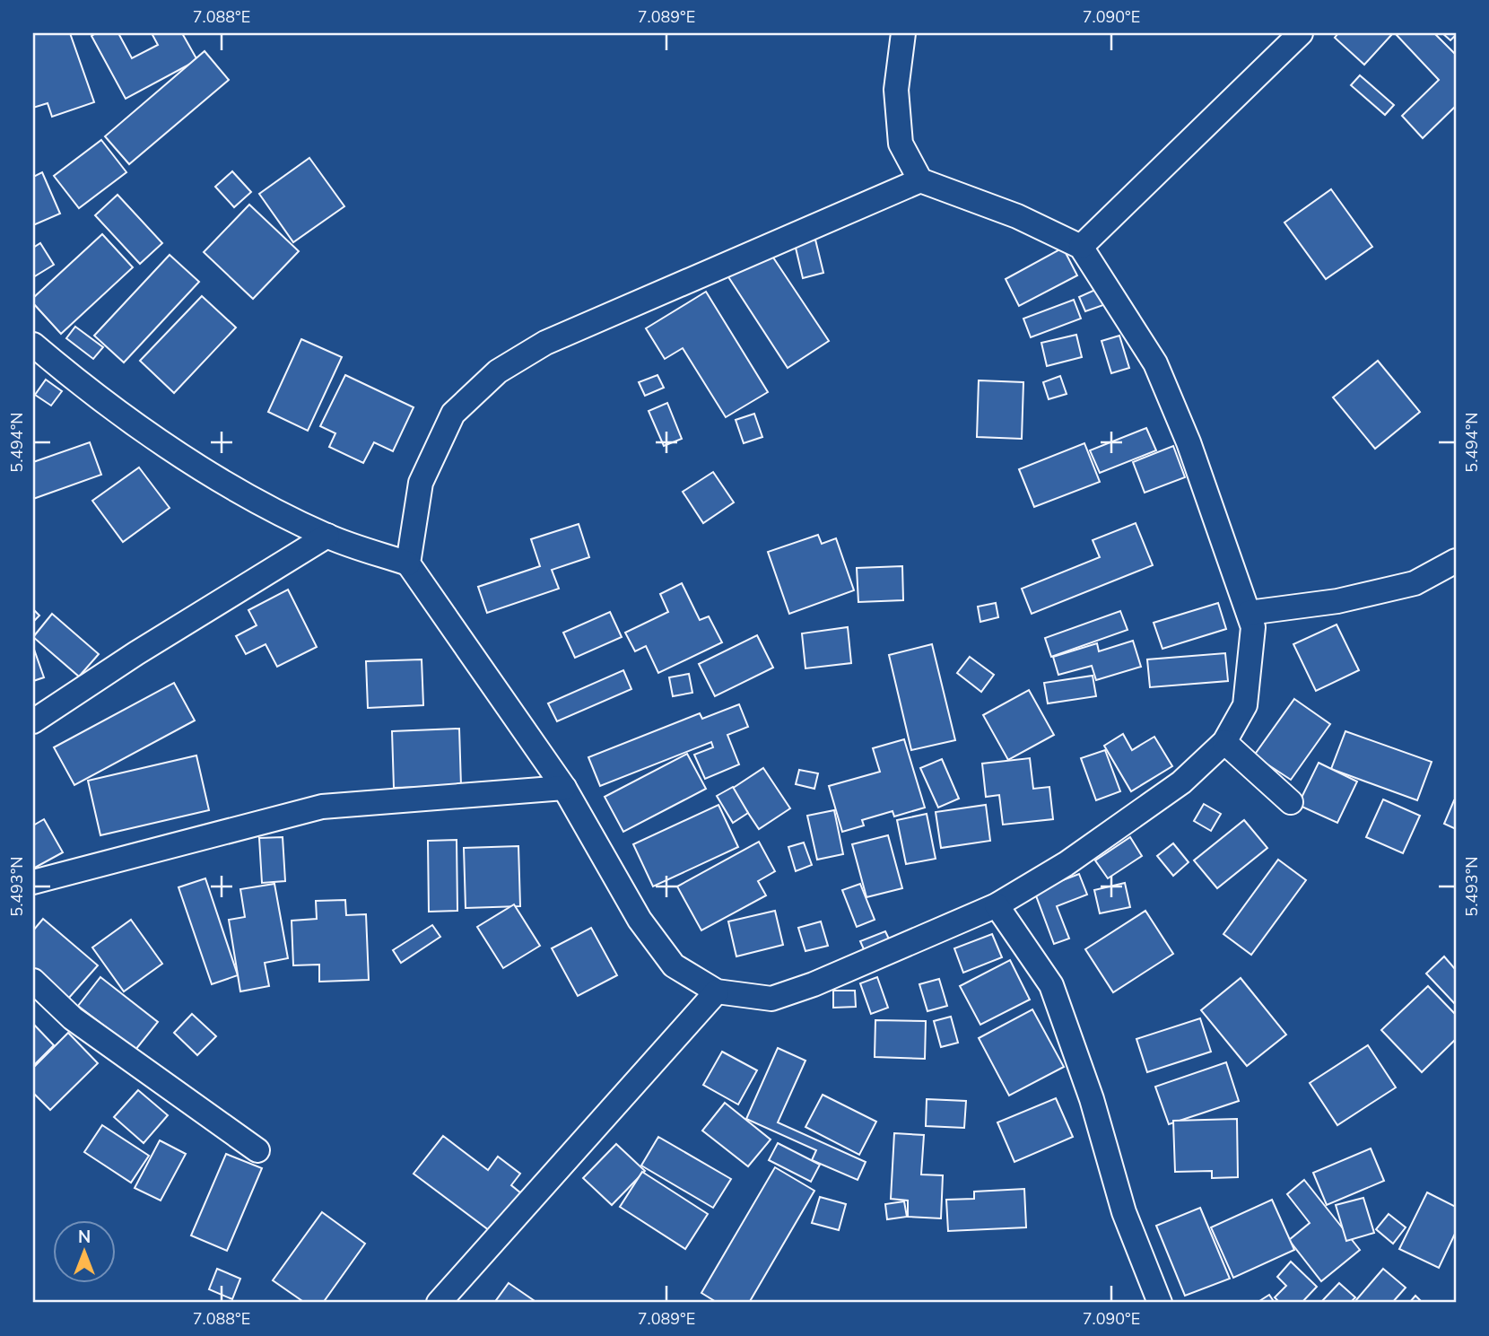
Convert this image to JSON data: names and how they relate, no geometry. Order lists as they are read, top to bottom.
{
  "north": "top",
  "coordinates": [
    "7.088°E",
    "7.089°E",
    "7.090°E",
    "5.494°N",
    "5.493°N"
  ]
}
